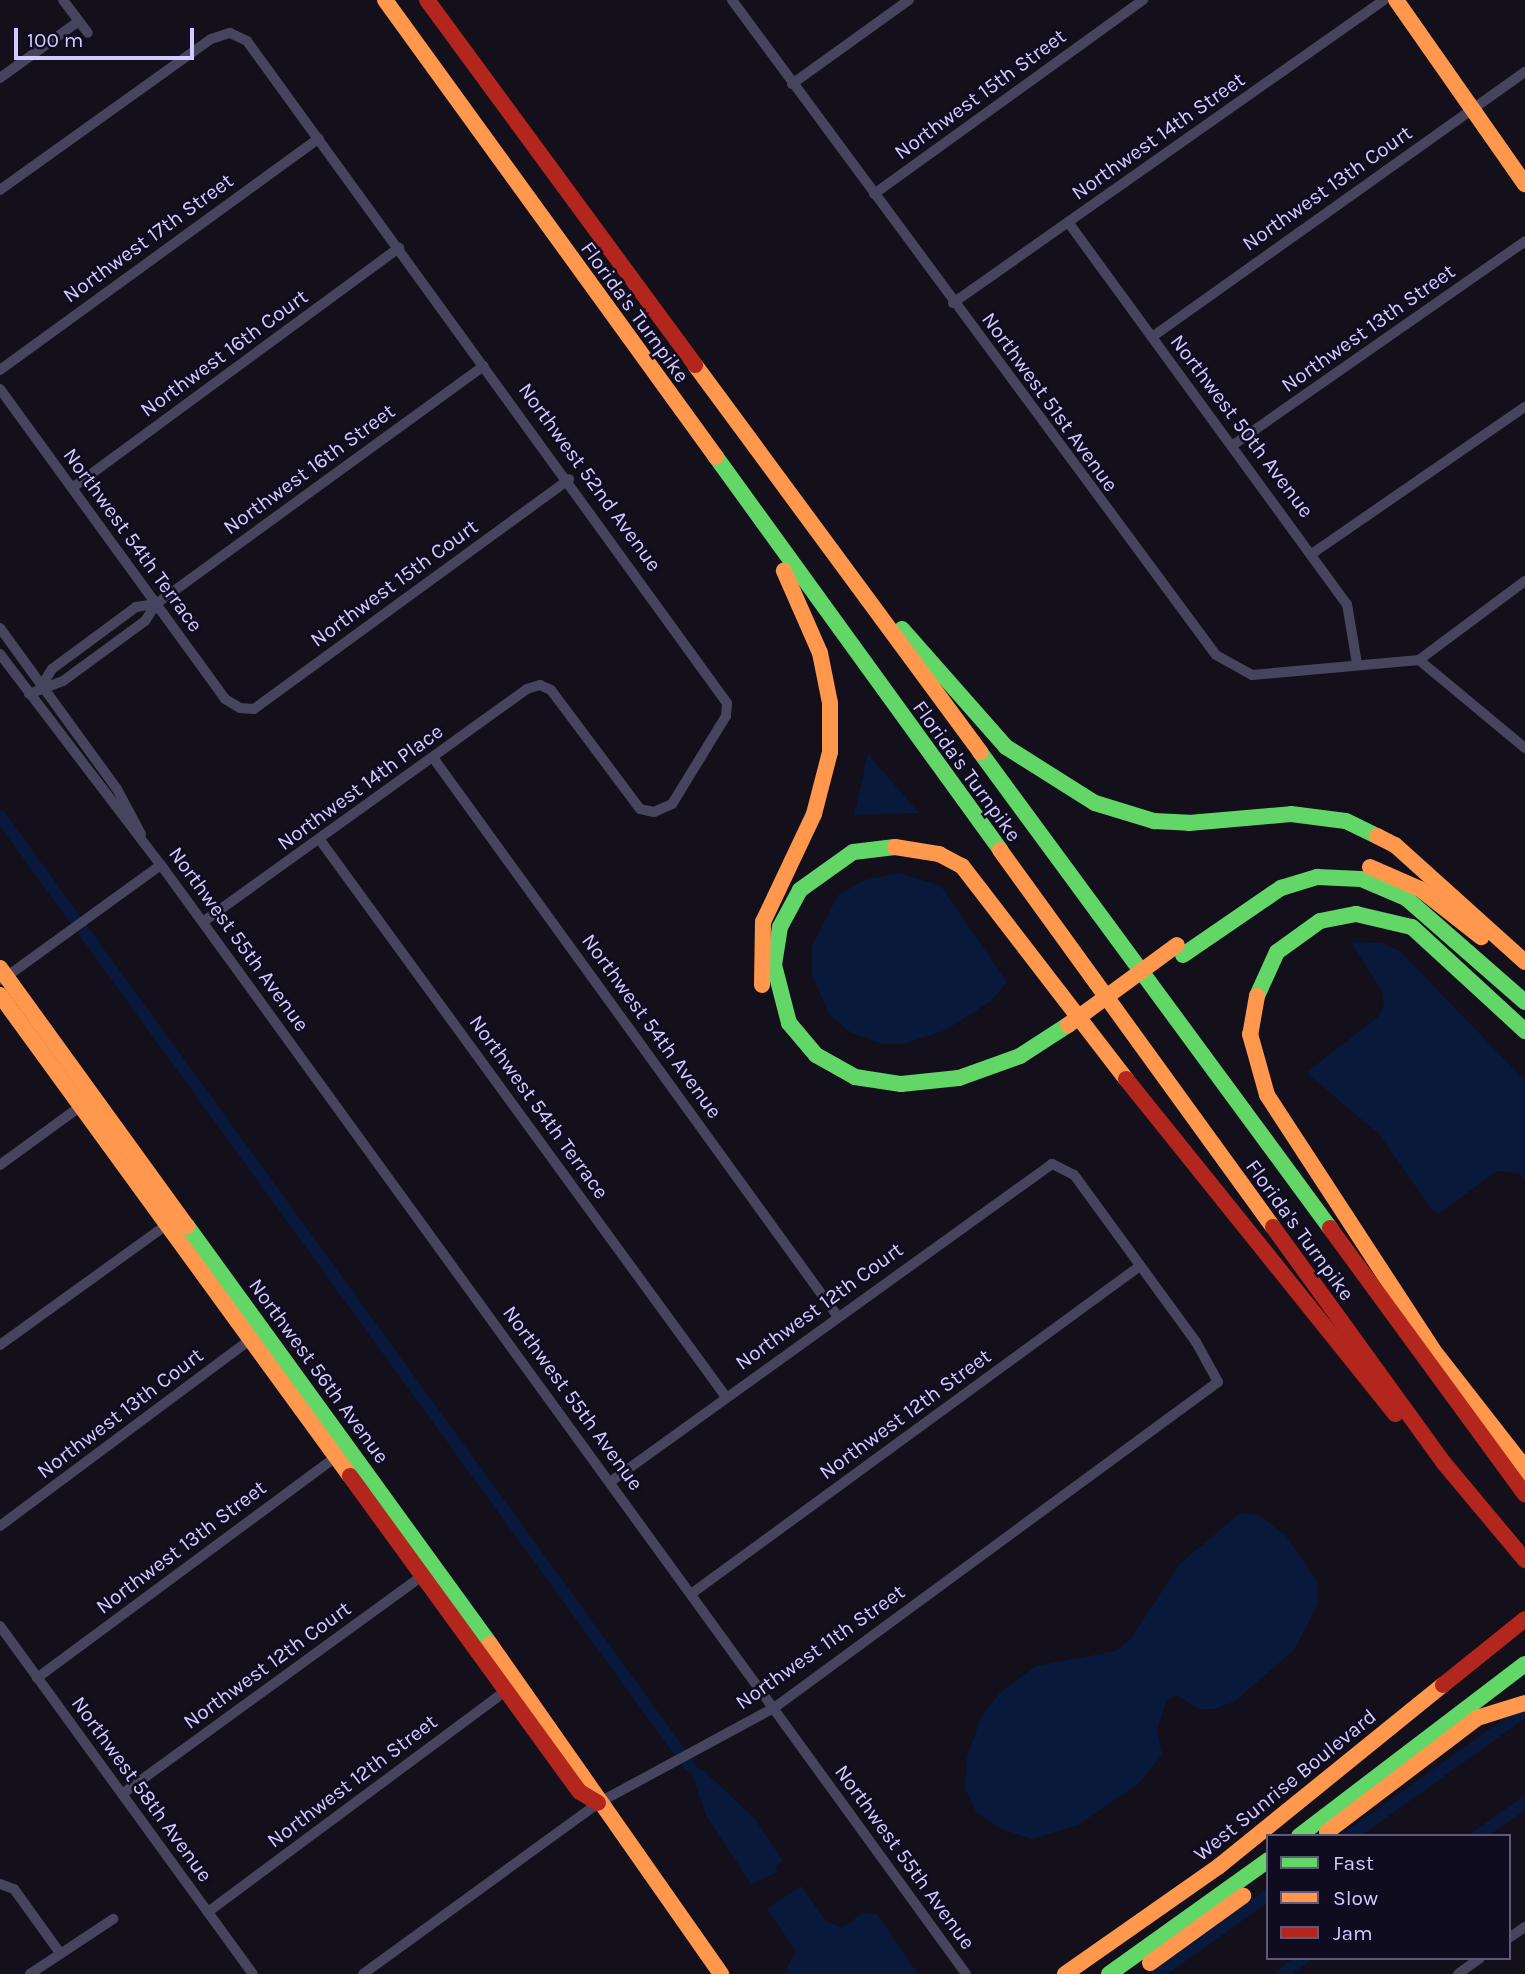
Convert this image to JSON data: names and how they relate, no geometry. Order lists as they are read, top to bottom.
{
  "streets": {
    "main road": ["Florida's Turnpike", "Northwest 56th Avenue", "West Sunrise Boulevard"],
    "street": [
      "Northwest 15th Street",
      "Northwest 14th Street",
      "Northwest 13th Court",
      "Northwest 17th Street",
      "Northwest 13th Street",
      "Northwest 16th Court",
      "Northwest 51st Avenue",
      "Northwest 50th Avenue",
      "Northwest 16th Street",
      "Northwest 52nd Avenue",
      "Northwest 54th Terrace",
      "Northwest 15th Court",
      "Northwest 14th Place",
      "Northwest 55th Avenue",
      "Northwest 54th Avenue",
      "Northwest 12th Court",
      "Northwest 12th Street",
      "Northwest 11th Street",
      "Northwest 58th Avenue"
    ]
  },
  "crossings": [
    ["Northwest 15th Street", "Northwest 51st Avenue"],
    ["Northwest 14th Street", "Northwest 51st Avenue"],
    ["Northwest 14th Street", "Northwest 50th Avenue"],
    ["Northwest 13th Court", "Northwest 50th Avenue"],
    ["Northwest 13th Court", "Northwest 56th Avenue"],
    ["Northwest 17th Street", "Northwest 52nd Avenue"],
    ["Northwest 13th Street", "Northwest 50th Avenue"],
    ["Northwest 13th Street", "Northwest 56th Avenue"],
    ["Northwest 13th Street", "Northwest 58th Avenue"],
    ["Northwest 16th Court", "Northwest 52nd Avenue"],
    ["Northwest 16th Court", "Northwest 54th Terrace"],
    ["Northwest 51st Avenue", "Northwest 50th Avenue"],
    ["Northwest 16th Street", "Northwest 52nd Avenue"],
    ["Northwest 16th Street", "Northwest 54th Terrace"],
    ["Northwest 16th Street", "Northwest 55th Avenue"],
    ["Northwest 52nd Avenue", "Northwest 15th Court"],
    ["Northwest 52nd Avenue", "Northwest 14th Place"],
    ["Northwest 54th Terrace", "Northwest 15th Court"],
    ["Northwest 54th Terrace", "Northwest 14th Place"],
    ["Northwest 54th Terrace", "Northwest 12th Court"],
    ["Northwest 14th Place", "Northwest 55th Avenue"],
    ["Northwest 14th Place", "Northwest 54th Avenue"],
    ["Northwest 55th Avenue", "Northwest 12th Court"],
    ["Northwest 55th Avenue", "Northwest 12th Street"],
    ["Northwest 55th Avenue", "Northwest 11th Street"],
    ["Northwest 54th Avenue", "Northwest 12th Court"],
    ["Northwest 12th Court", "Northwest 56th Avenue"],
    ["Northwest 12th Court", "Northwest 12th Street"],
    ["Northwest 12th Court", "Northwest 11th Street"],
    ["Northwest 12th Court", "Northwest 58th Avenue"],
    ["Northwest 56th Avenue", "Northwest 12th Street"],
    ["Northwest 56th Avenue", "Northwest 11th Street"],
    ["Northwest 12th Street", "Northwest 11th Street"],
    ["Northwest 12th Street", "Northwest 58th Avenue"]
  ],
  "legend": ["Fast", "Slow", "Jam"],
  "scale_bar": "100 m"
}
